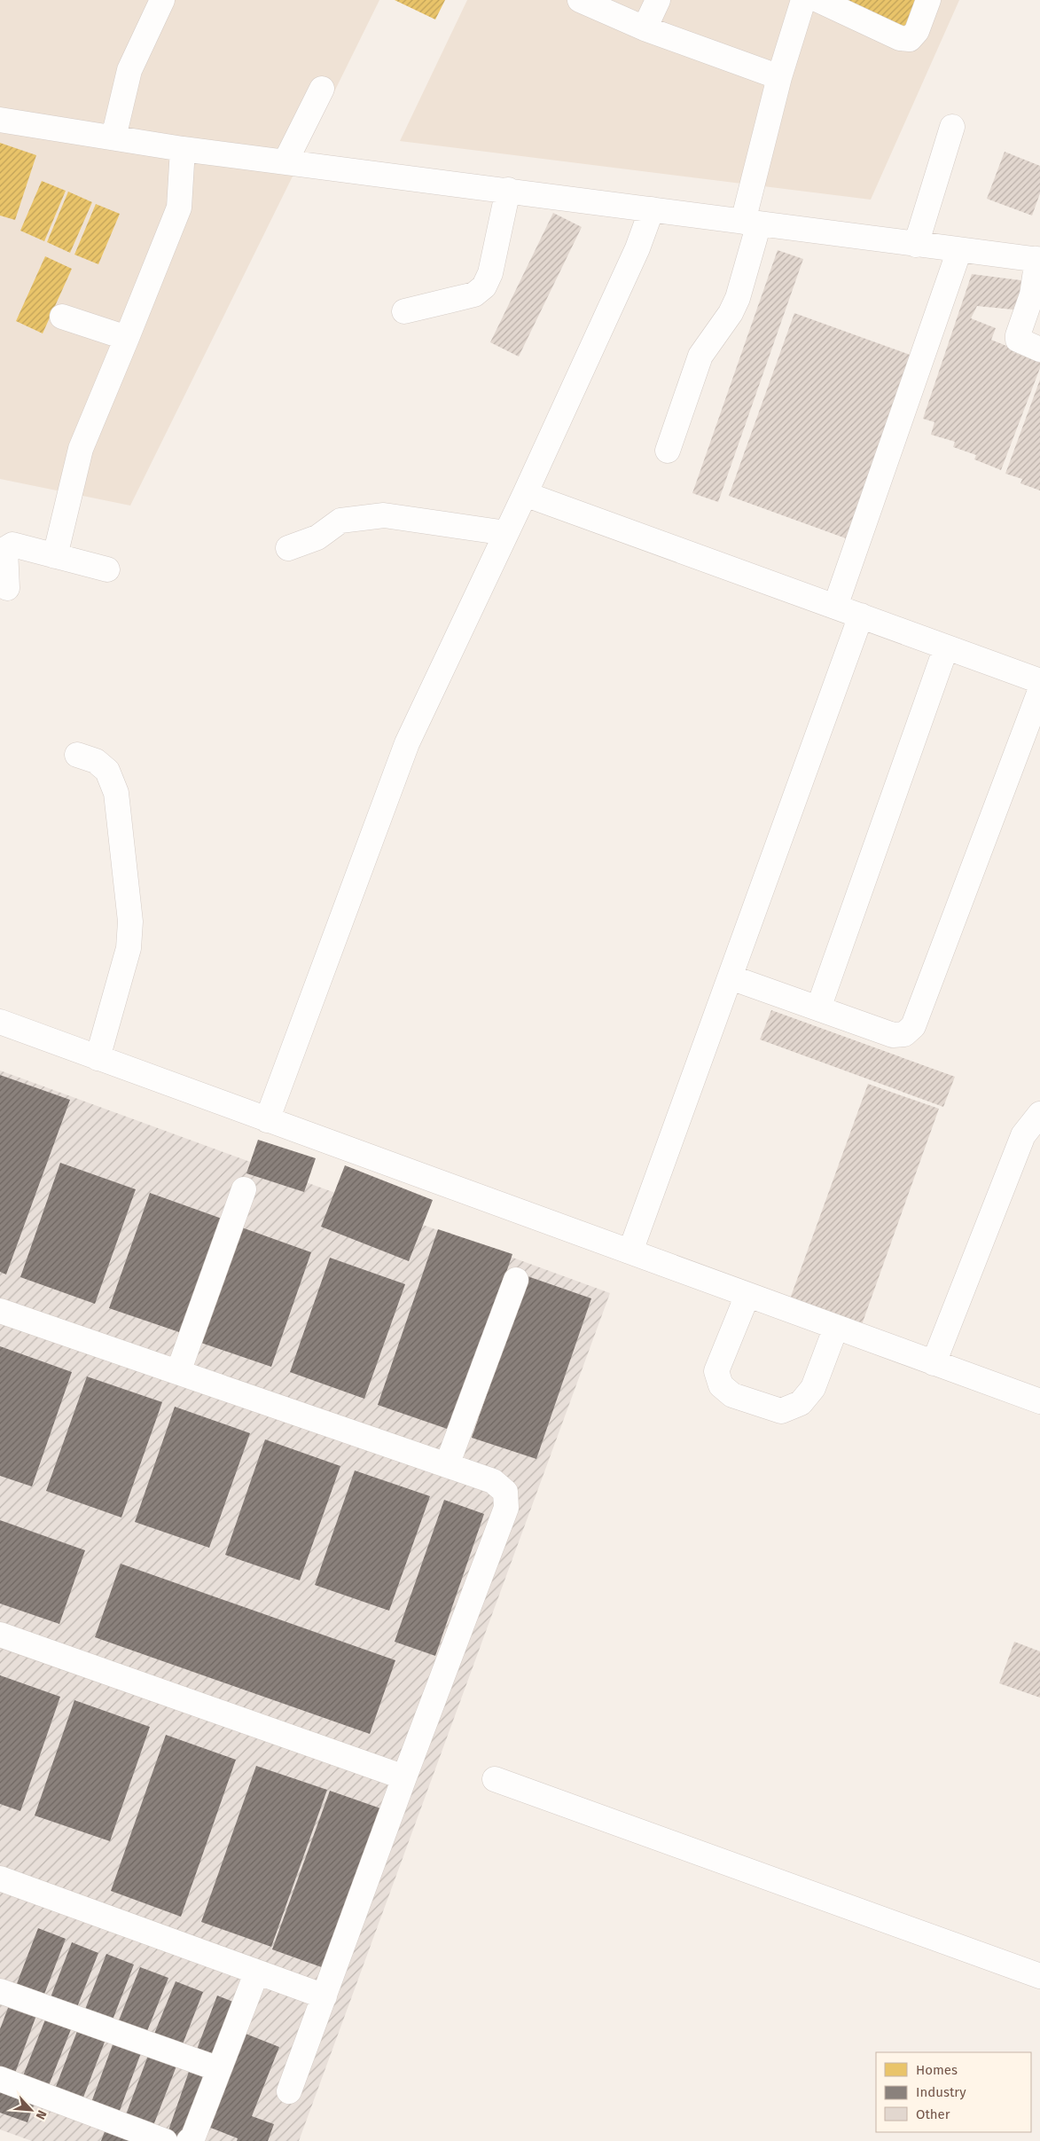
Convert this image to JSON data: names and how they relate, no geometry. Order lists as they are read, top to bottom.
{
  "legend": ["Homes", "Industry", "Other"],
  "north": "bottom right"
}
